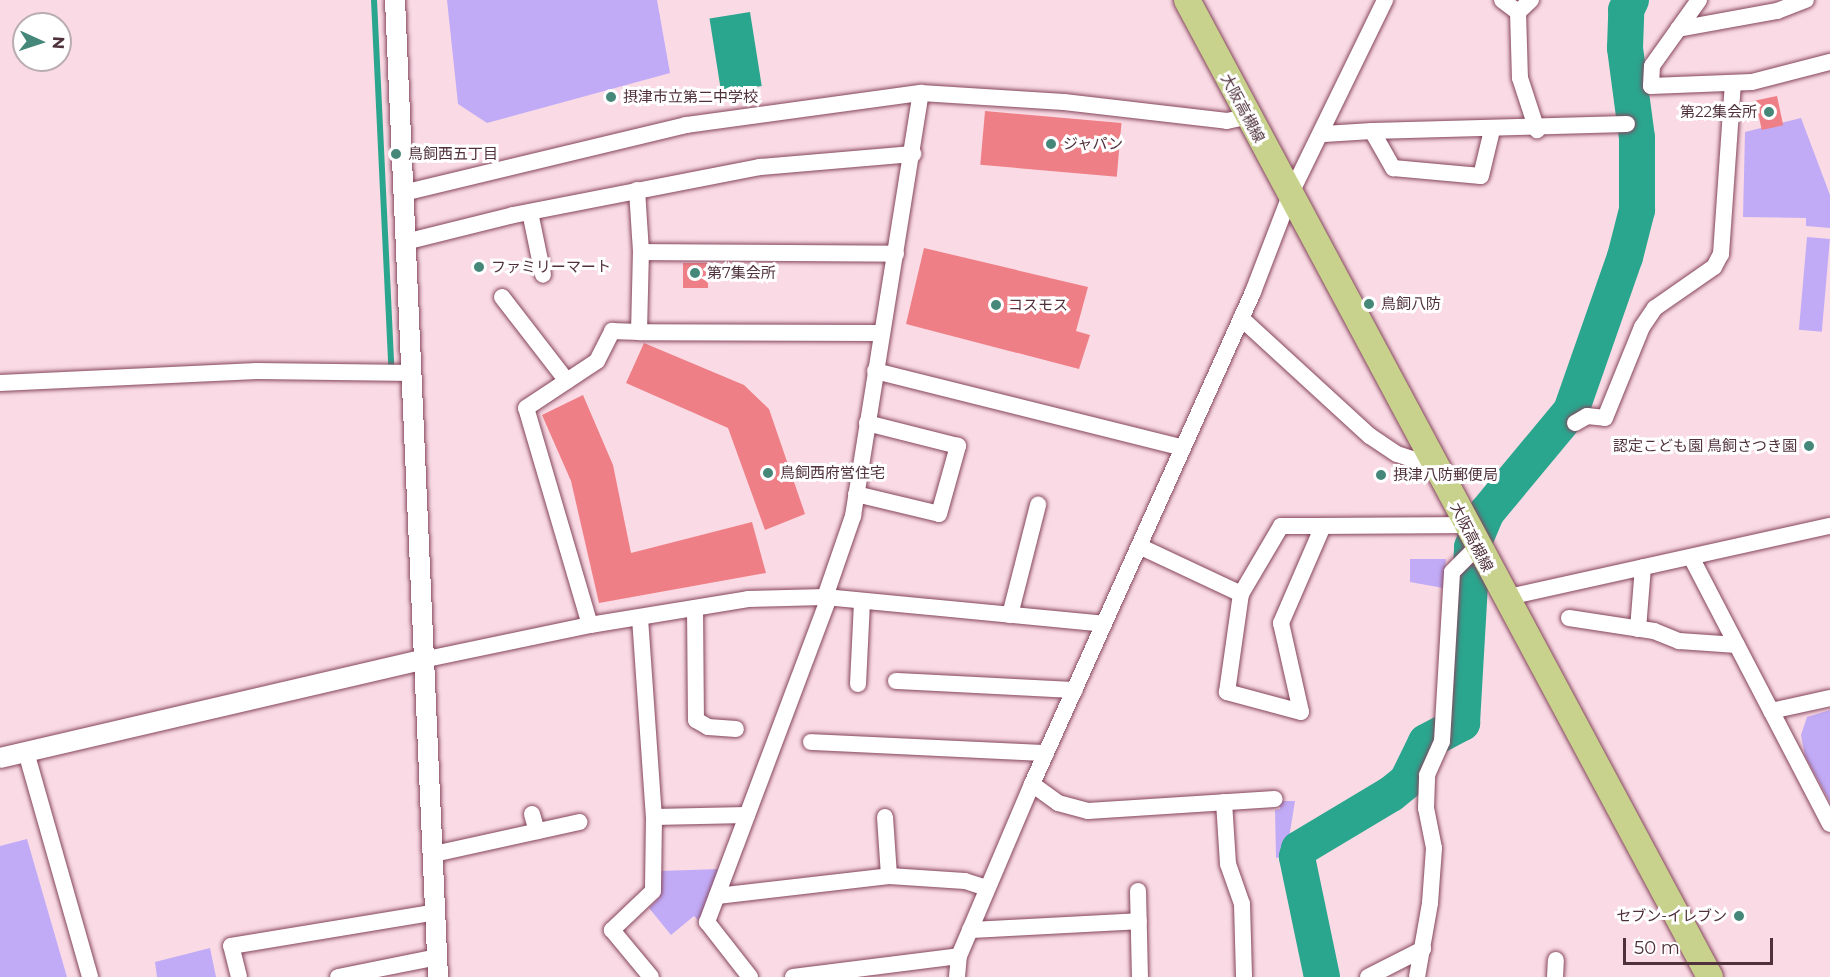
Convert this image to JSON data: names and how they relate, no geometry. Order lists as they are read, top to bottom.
{
  "streets": {
    "main road": ["大阪高槻線"]
  },
  "places": [
    "摂津市立第二中学校",
    "第22集会所",
    "ジャパン",
    "鳥飼西五丁目",
    "ファミリーマート",
    "第7集会所",
    "鳥飼八防",
    "コスモス",
    "認定こども園 鳥飼さつき園",
    "鳥飼西府営住宅",
    "摂津八防郵便局",
    "セブン-イレブン"
  ],
  "scale_bar": "50 m",
  "north": "right"
}
